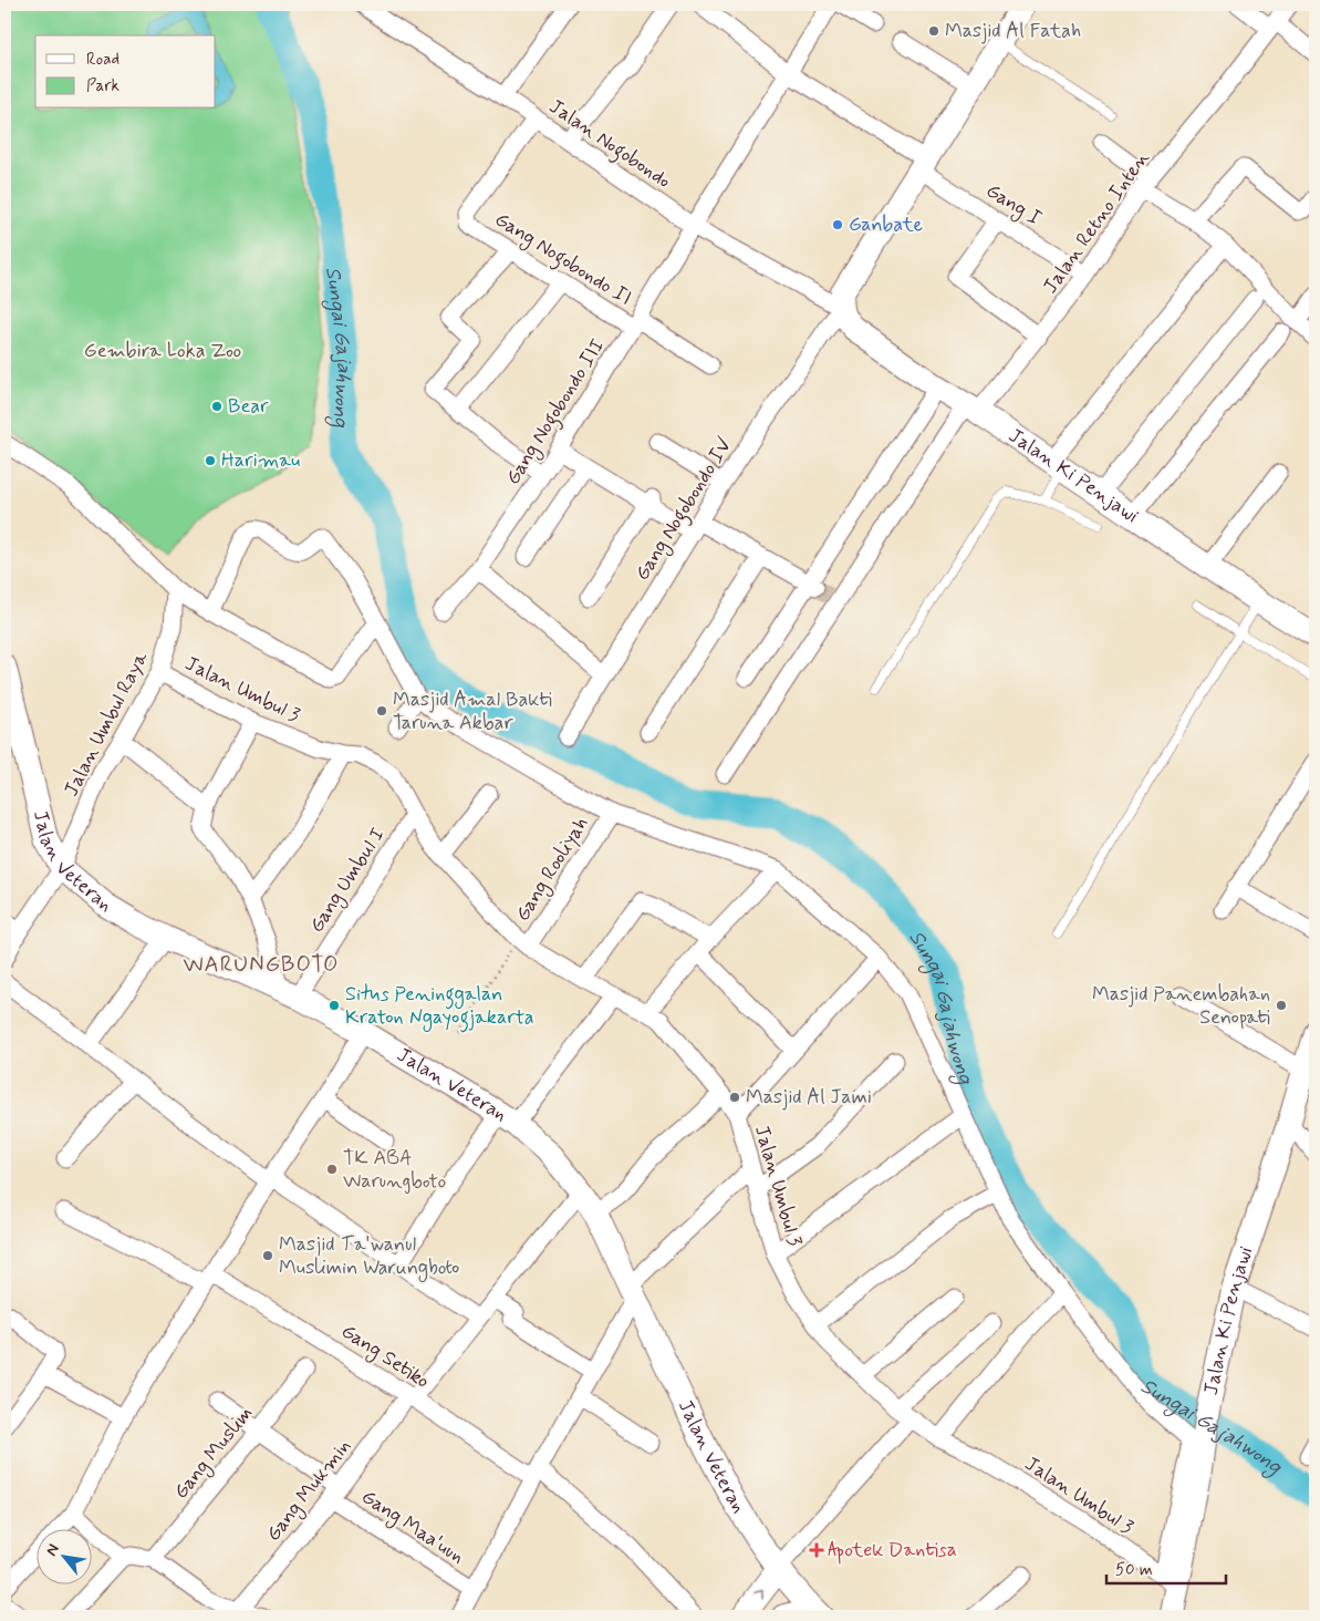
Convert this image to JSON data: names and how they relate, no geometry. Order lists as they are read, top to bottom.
{
  "streets": {
    "main road": ["Jalan Ki Penjawi", "Jalan Veteran"],
    "street": [
      "Jalan Nogobondo",
      "Gang I",
      "Jalan Retno Inten",
      "Gang Nogobondo II",
      "Gang Nogobondo III",
      "Gang Nogobondo IV",
      "Jalan Umbul 3",
      "Jalan Umbul Raya",
      "Gang Rooliyah",
      "Gang Umbul I",
      "Gang Setiko",
      "Gang Muslim",
      "Gang Mukmin",
      "Gang Maa'uun"
    ]
  },
  "crossings": [
    ["Jalan Nogobondo", "Gang Nogobondo II"],
    ["Jalan Nogobondo", "Gang Nogobondo III"],
    ["Jalan Nogobondo", "Jalan Ki Penjawi"],
    ["Jalan Nogobondo", "Gang Nogobondo IV"],
    ["Gang I", "Jalan Retno Inten"],
    ["Gang I", "Gang Nogobondo III"],
    ["Jalan Retno Inten", "Jalan Ki Penjawi"],
    ["Gang Nogobondo II", "Gang Nogobondo III"],
    ["Jalan Ki Penjawi", "Gang Nogobondo IV"],
    ["Jalan Ki Penjawi", "Jalan Umbul 3"],
    ["Jalan Umbul 3", "Jalan Umbul Raya"],
    ["Jalan Umbul 3", "Gang Rooliyah"],
    ["Jalan Umbul 3", "Gang Umbul I"],
    ["Jalan Umbul Raya", "Jalan Veteran"],
    ["Jalan Veteran", "Gang Umbul I"],
    ["Jalan Veteran", "Gang Mukmin"],
    ["Gang Setiko", "Gang Mukmin"],
    ["Gang Muslim", "Gang Maa'uun"],
    ["Gang Mukmin", "Gang Maa'uun"]
  ],
  "districts": ["WARUNGBOTO"],
  "water": ["Sungai Gajahwong"],
  "parks": ["Gembira Loka Zoo"],
  "places": {
    "other": [
      "Masjid Al Fatah",
      "Ganbate",
      "Bear",
      "Harimau",
      "Masjid Amal Bakti Taruna Akbar",
      "Situs Peninggalan Kraton Ngayogjakarta",
      "Masjid Panembahan Senopati",
      "Masjid Al Jami",
      "TK ABA Warungboto",
      "Masjid Ta'wanul Muslimin Warungboto"
    ],
    "health": ["Apotek Dantisa"]
  },
  "legend": ["Road", "Park"],
  "scale_bar": "50 m",
  "north": "top left"
}
